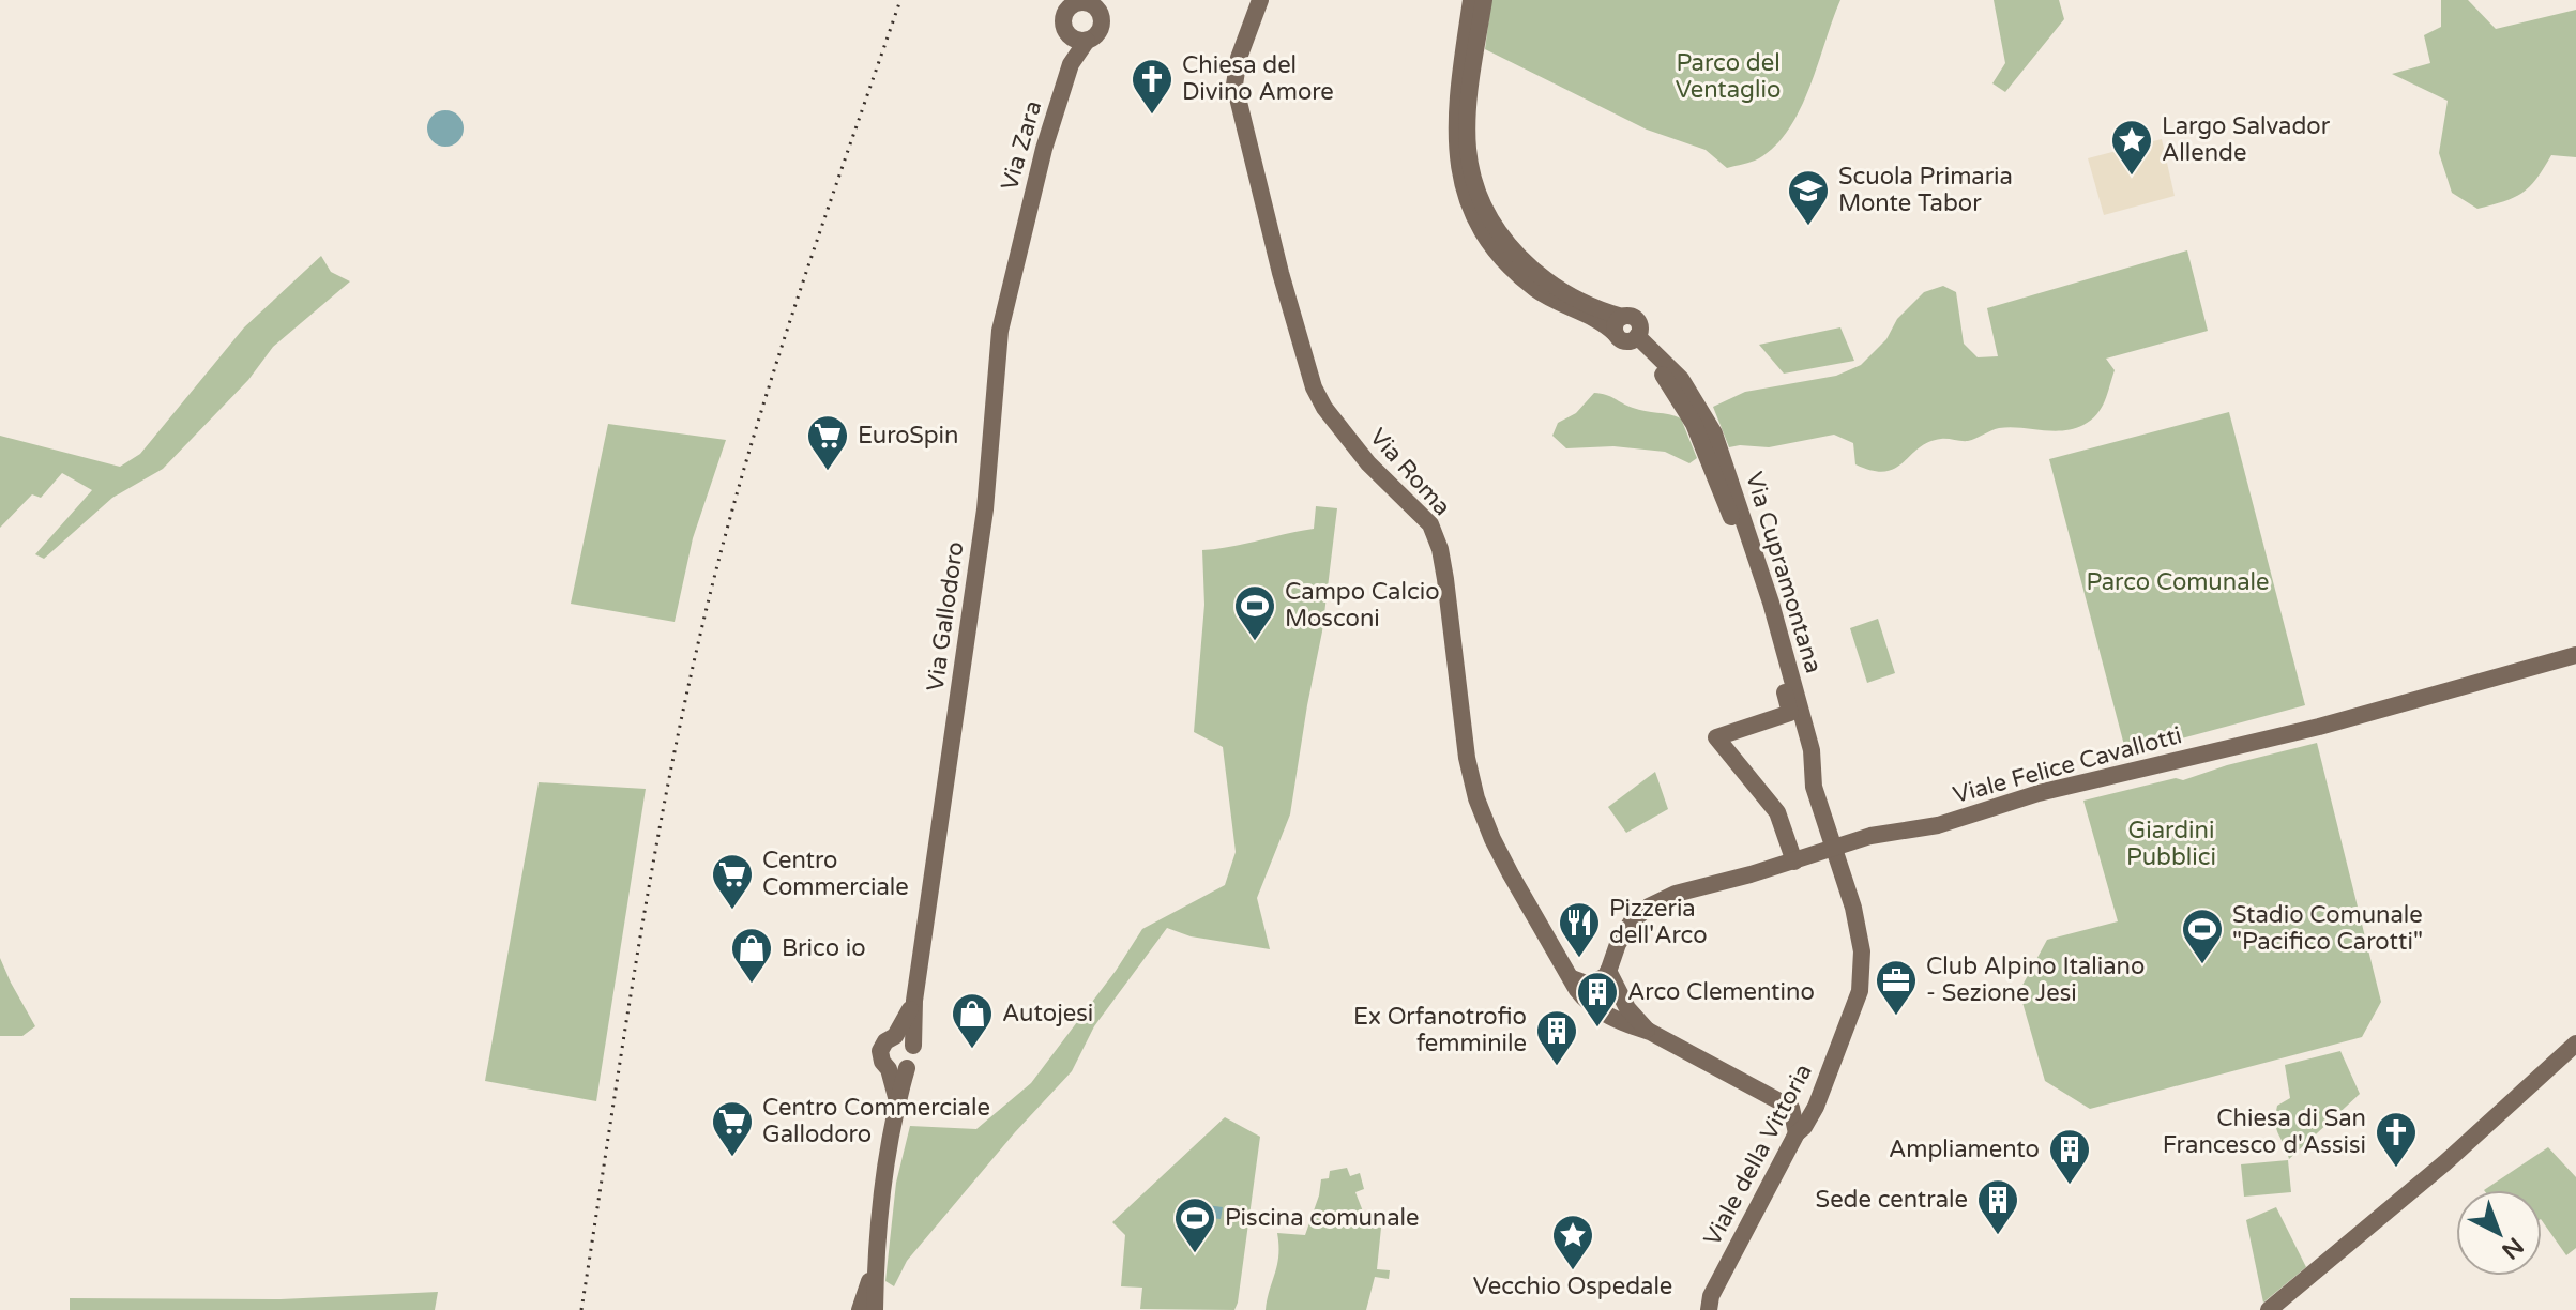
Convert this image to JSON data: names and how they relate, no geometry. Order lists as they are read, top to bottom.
{
  "streets": {
    "main road": [
      "Via Zara",
      "Via Roma",
      "Via Cupramontana",
      "Via Gallodoro",
      "Viale Felice Cavallotti",
      "Viale della Vittoria"
    ]
  },
  "crossings": [
    ["Via Zara", "Via Gallodoro"],
    ["Via Roma", "Via Cupramontana"],
    ["Via Roma", "Viale Felice Cavallotti"],
    ["Via Roma", "Viale della Vittoria"],
    ["Via Cupramontana", "Viale Felice Cavallotti"],
    ["Via Cupramontana", "Viale della Vittoria"],
    ["Viale Felice Cavallotti", "Viale della Vittoria"]
  ],
  "parks": ["Parco del Ventaglio", "Parco Comunale", "Giardini Pubblici"],
  "places": {
    "church": ["Chiesa del Divino Amore", "Chiesa di San Francesco d'Assisi"],
    "place": ["Largo Salvador Allende", "Vecchio Ospedale"],
    "school or university": ["Scuola Primaria Monte Tabor"],
    "supermarket": ["EuroSpin", "Centro Commerciale", "Centro Commerciale Gallodoro"],
    "sports": ["Campo Calcio Mosconi", "Stadio Comunale \"Pacifico Carotti\"", "Piscina comunale"],
    "restaurant": ["Pizzeria dell'Arco"],
    "shop": ["Brico io", "Autojesi"],
    "office": ["Club Alpino Italiano - Sezione Jesi"],
    "building": [
      "Arco Clementino",
      "Ex Orfanotrofio femminile",
      "Ampliamento",
      "Sede centrale"
    ]
  },
  "north": "bottom right"
}
